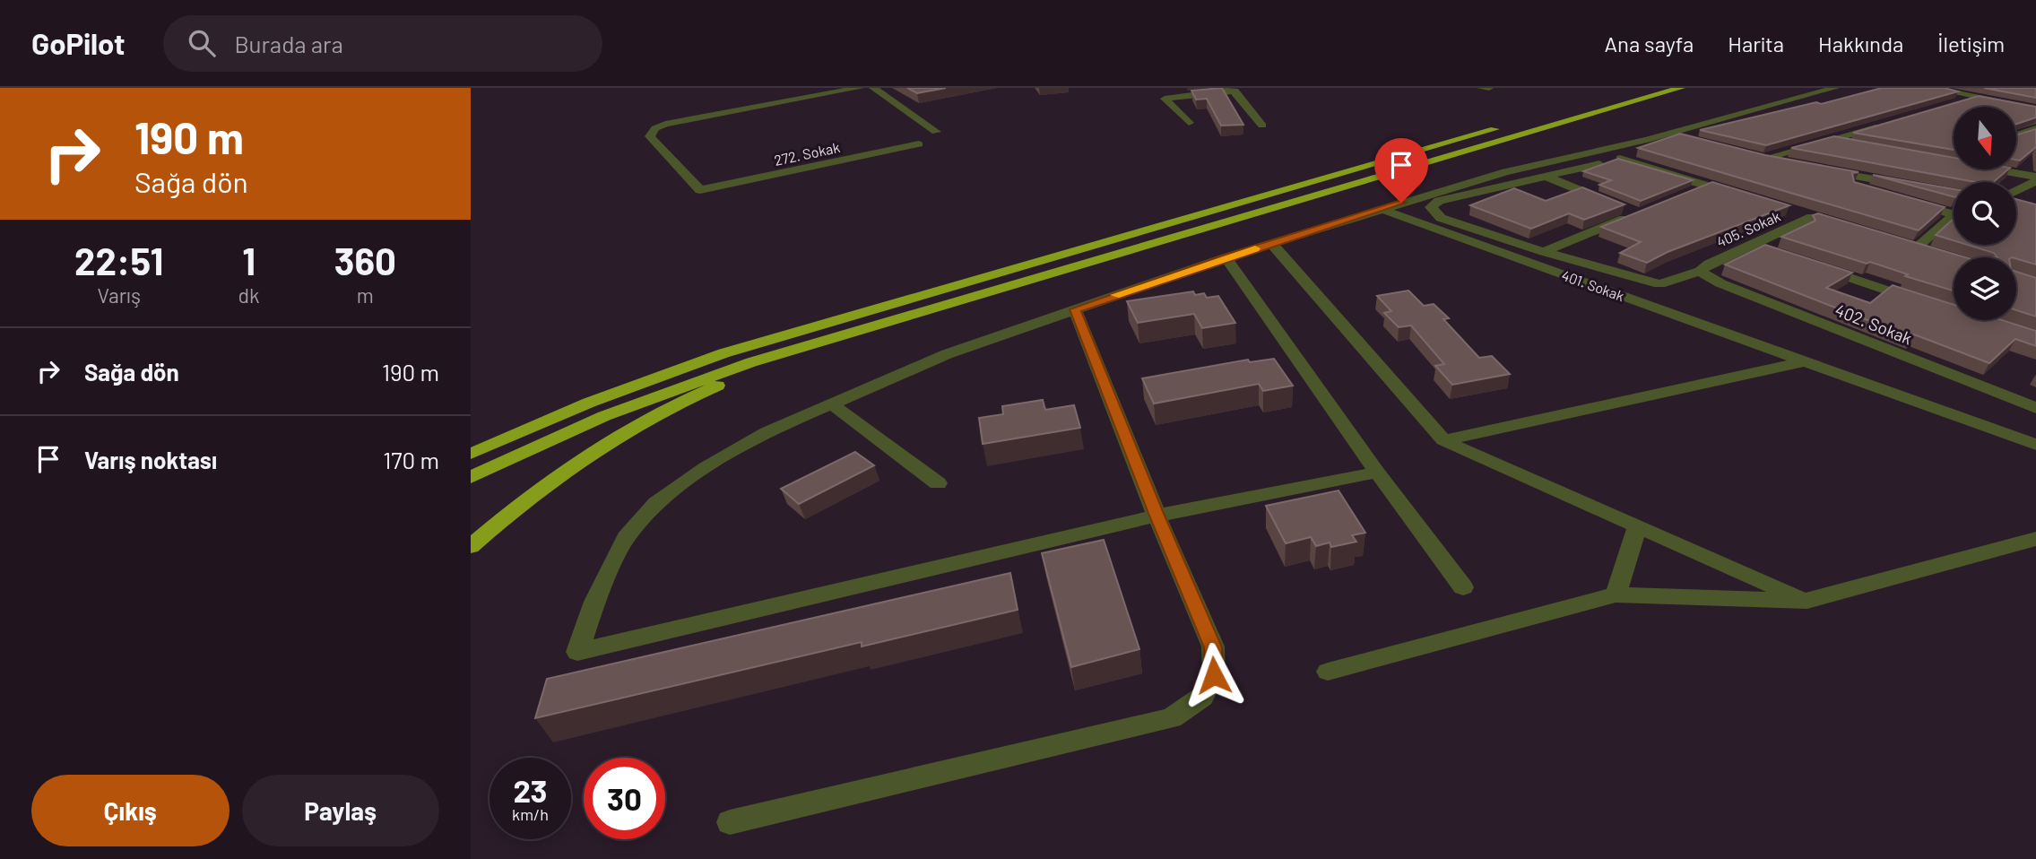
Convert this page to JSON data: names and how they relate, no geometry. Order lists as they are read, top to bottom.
{
  "streets": {
    "street": [
      "272. Sokak",
      "405. Sokak",
      "401. Sokak",
      "402. Sokak"
    ]
  },
  "crossings": [
    ["405. Sokak", "402. Sokak"]
  ],
  "north": "bottom",
  "page": {
    "header": "GoPilot",
    "search": "Burada ara",
    "nav": [
      "Ana sayfa",
      "Harita",
      "Hakkında",
      "İletişim"
    ],
    "turn": ["190 m", "Sağa dön"],
    "eta": [
      "22:51",
      "Varış",
      "1",
      "dk",
      "360",
      "m"
    ],
    "list": [
      {
        "name": "Sağa dön",
        "value": "190 m"
      },
      {
        "name": "Varış noktası",
        "value": "170 m"
      }
    ],
    "speed": "23 km/h",
    "limit": "30",
    "buttons": ["Çıkış", "Paylaş"]
  }
}
